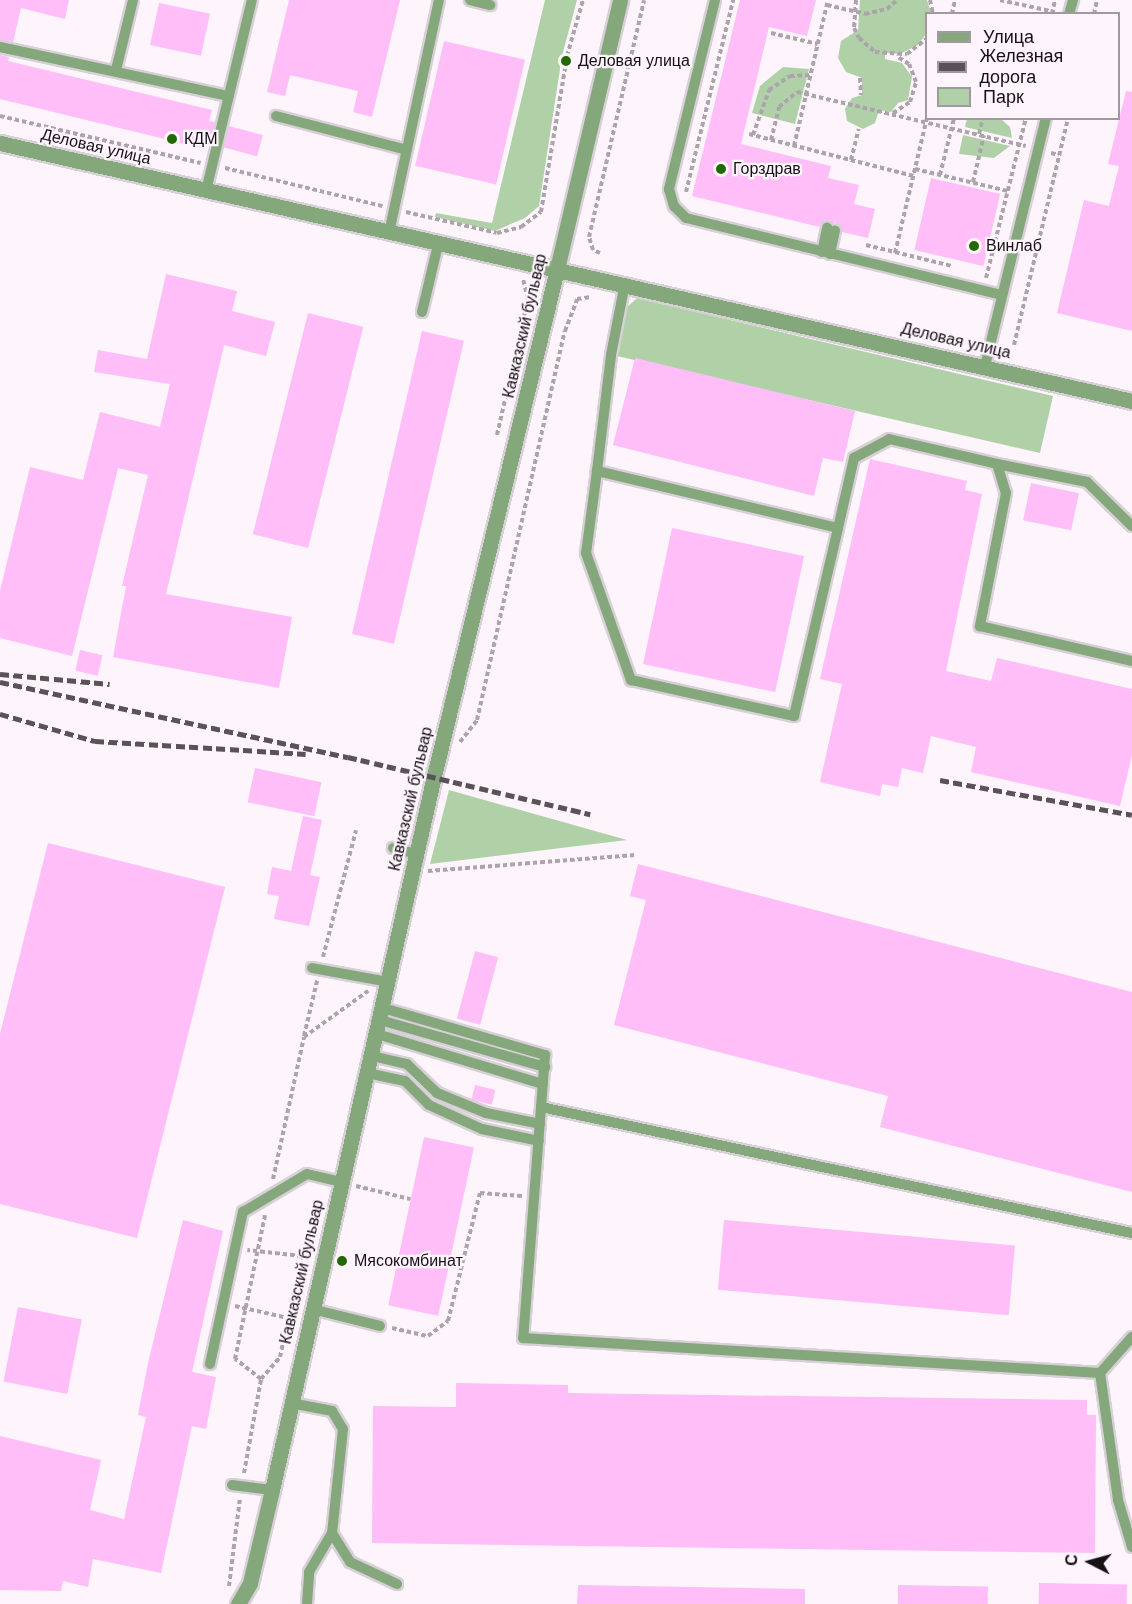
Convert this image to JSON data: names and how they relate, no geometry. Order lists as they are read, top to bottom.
{
  "streets": {
    "street": ["Деловая улица", "Кавказский бульвар"]
  },
  "crossings": [
    ["Деловая улица", "Кавказский бульвар"]
  ],
  "places": [
    "Деловая улица",
    "КДМ",
    "Горздрав",
    "Винлаб",
    "Мясокомбинат"
  ],
  "legend": ["Улица", "Железная дорога", "Парк"],
  "north": "left"
}
